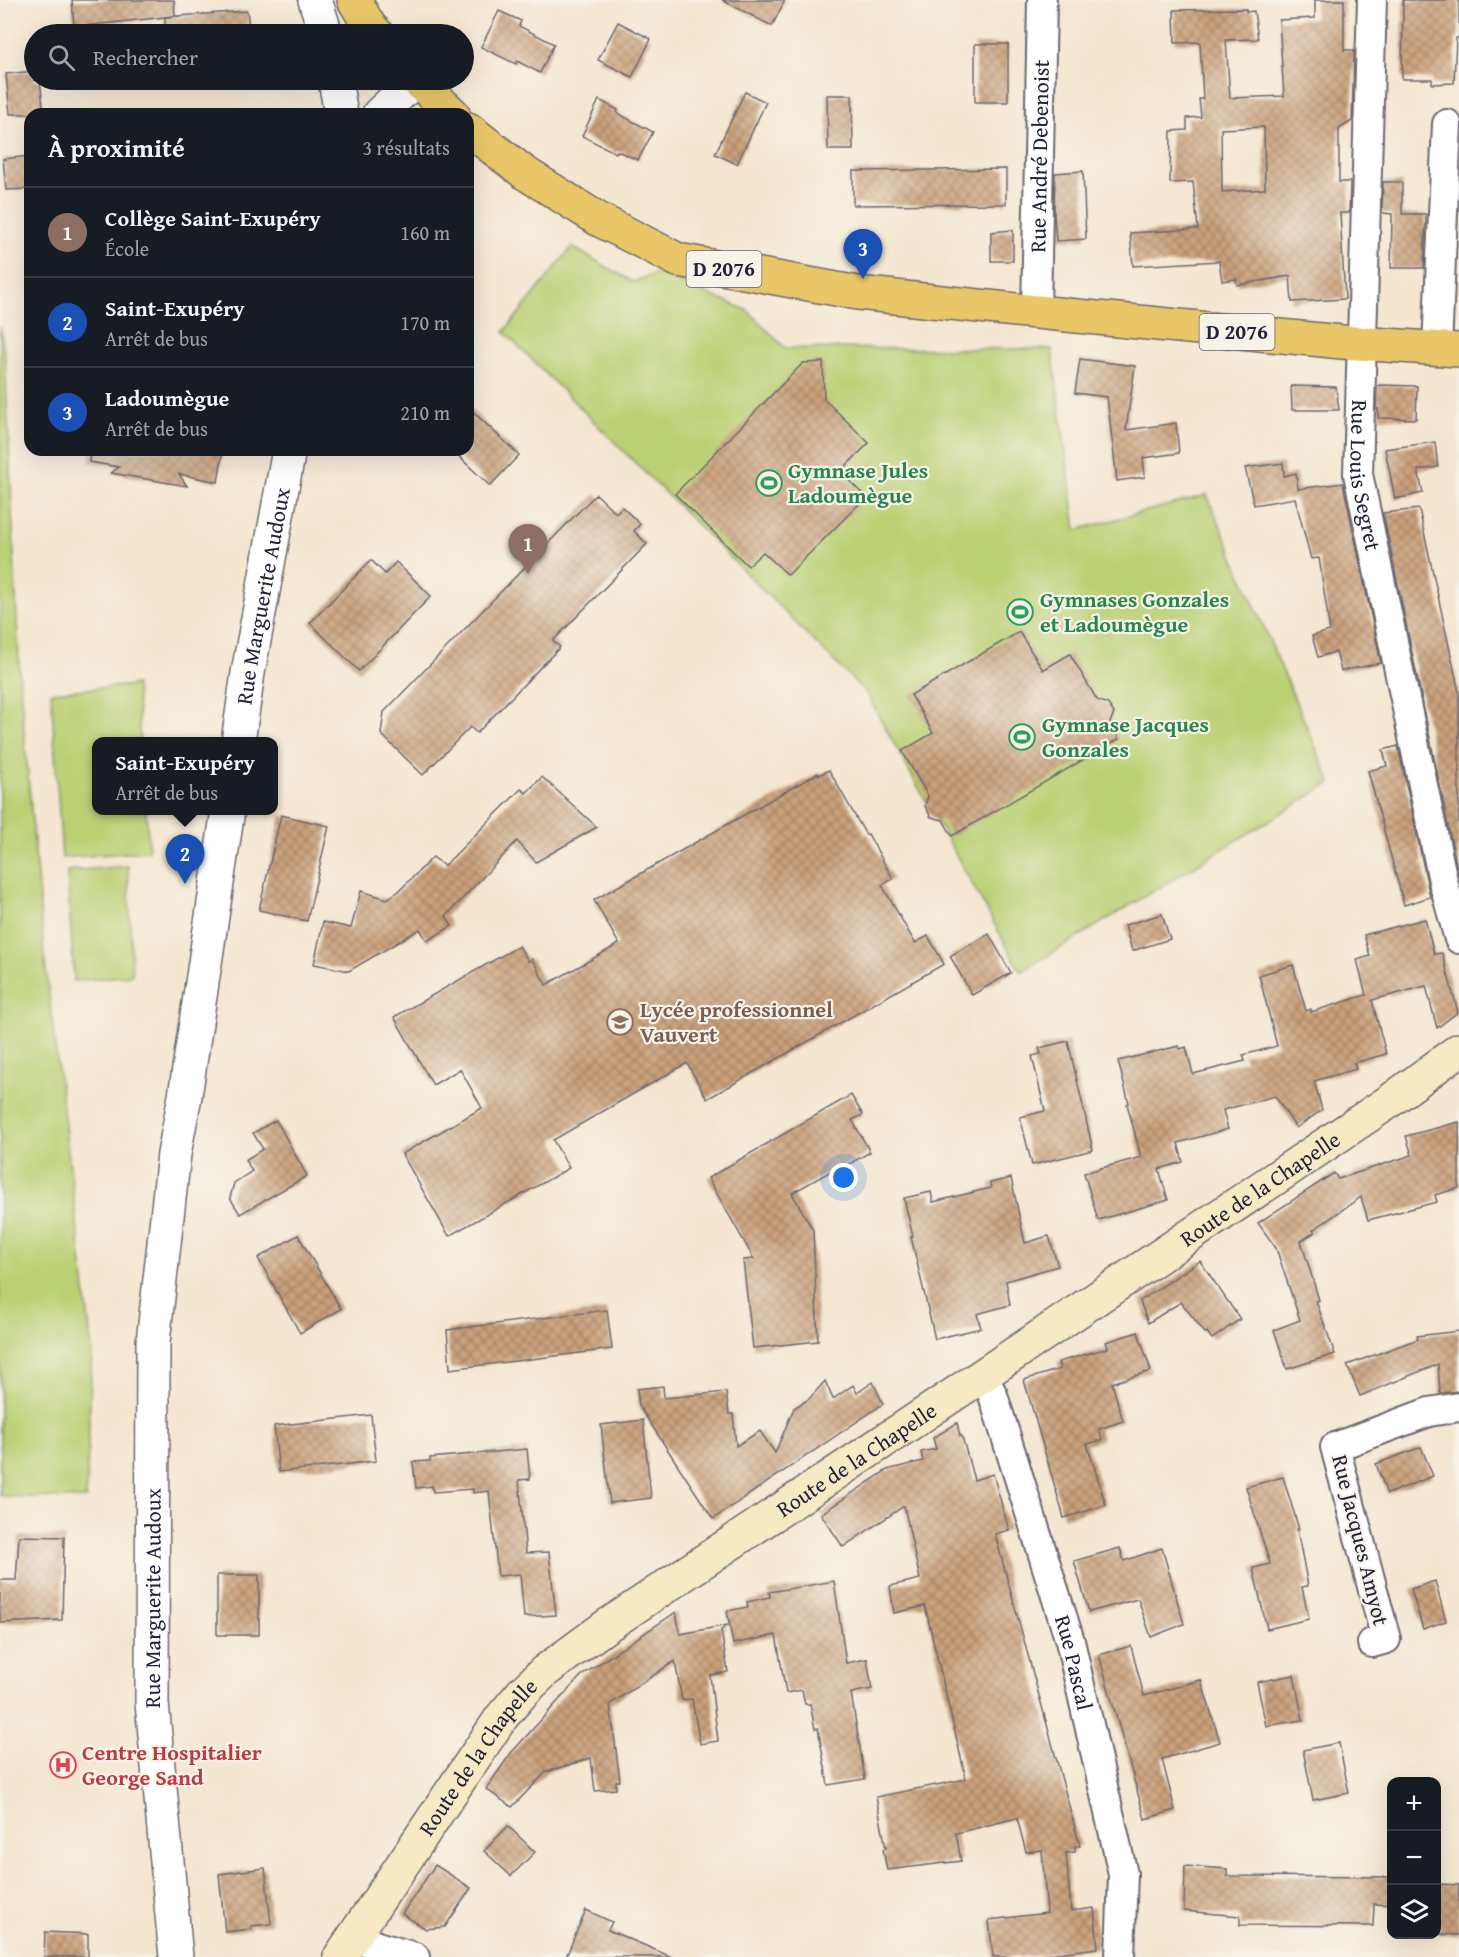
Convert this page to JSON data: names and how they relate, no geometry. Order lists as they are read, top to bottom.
{
  "streets": {
    "main road": ["D 2076", "Route de la Chapelle"],
    "street": [
      "Rue André Debenoist",
      "Rue Louis Segret",
      "Rue Marguerite Audoux",
      "Rue Jacques Amyot",
      "Rue Pascal"
    ]
  },
  "crossings": [
    ["Rue André Debenoist", "D 2076"],
    ["D 2076", "Rue Louis Segret"],
    ["Route de la Chapelle", "Rue Pascal"]
  ],
  "places": {
    "sports": ["Gymnase Jules Ladoumègue", "Gymnases Gonzales et Ladoumègue", "Gymnase Jacques Gonzales"],
    "school or university": ["Lycée professionnel Vauvert"],
    "hospital": ["Centre Hospitalier George Sand"]
  },
  "page": {
    "search": "Rechercher",
    "heading": ["À proximité", "3 résultats"],
    "list": [
      {
        "mark": "1",
        "name": "Collège Saint-Exupéry",
        "note": "École",
        "value": "160 m"
      },
      {
        "mark": "2",
        "name": "Saint-Exupéry",
        "note": "Arrêt de bus",
        "value": "170 m"
      },
      {
        "mark": "3",
        "name": "Ladoumègue",
        "note": "Arrêt de bus",
        "value": "210 m"
      }
    ],
    "pins": ["3", "1", "2"],
    "popup": ["Saint-Exupéry", "Arrêt de bus"],
    "map_buttons": ["+", "−"]
  }
}
